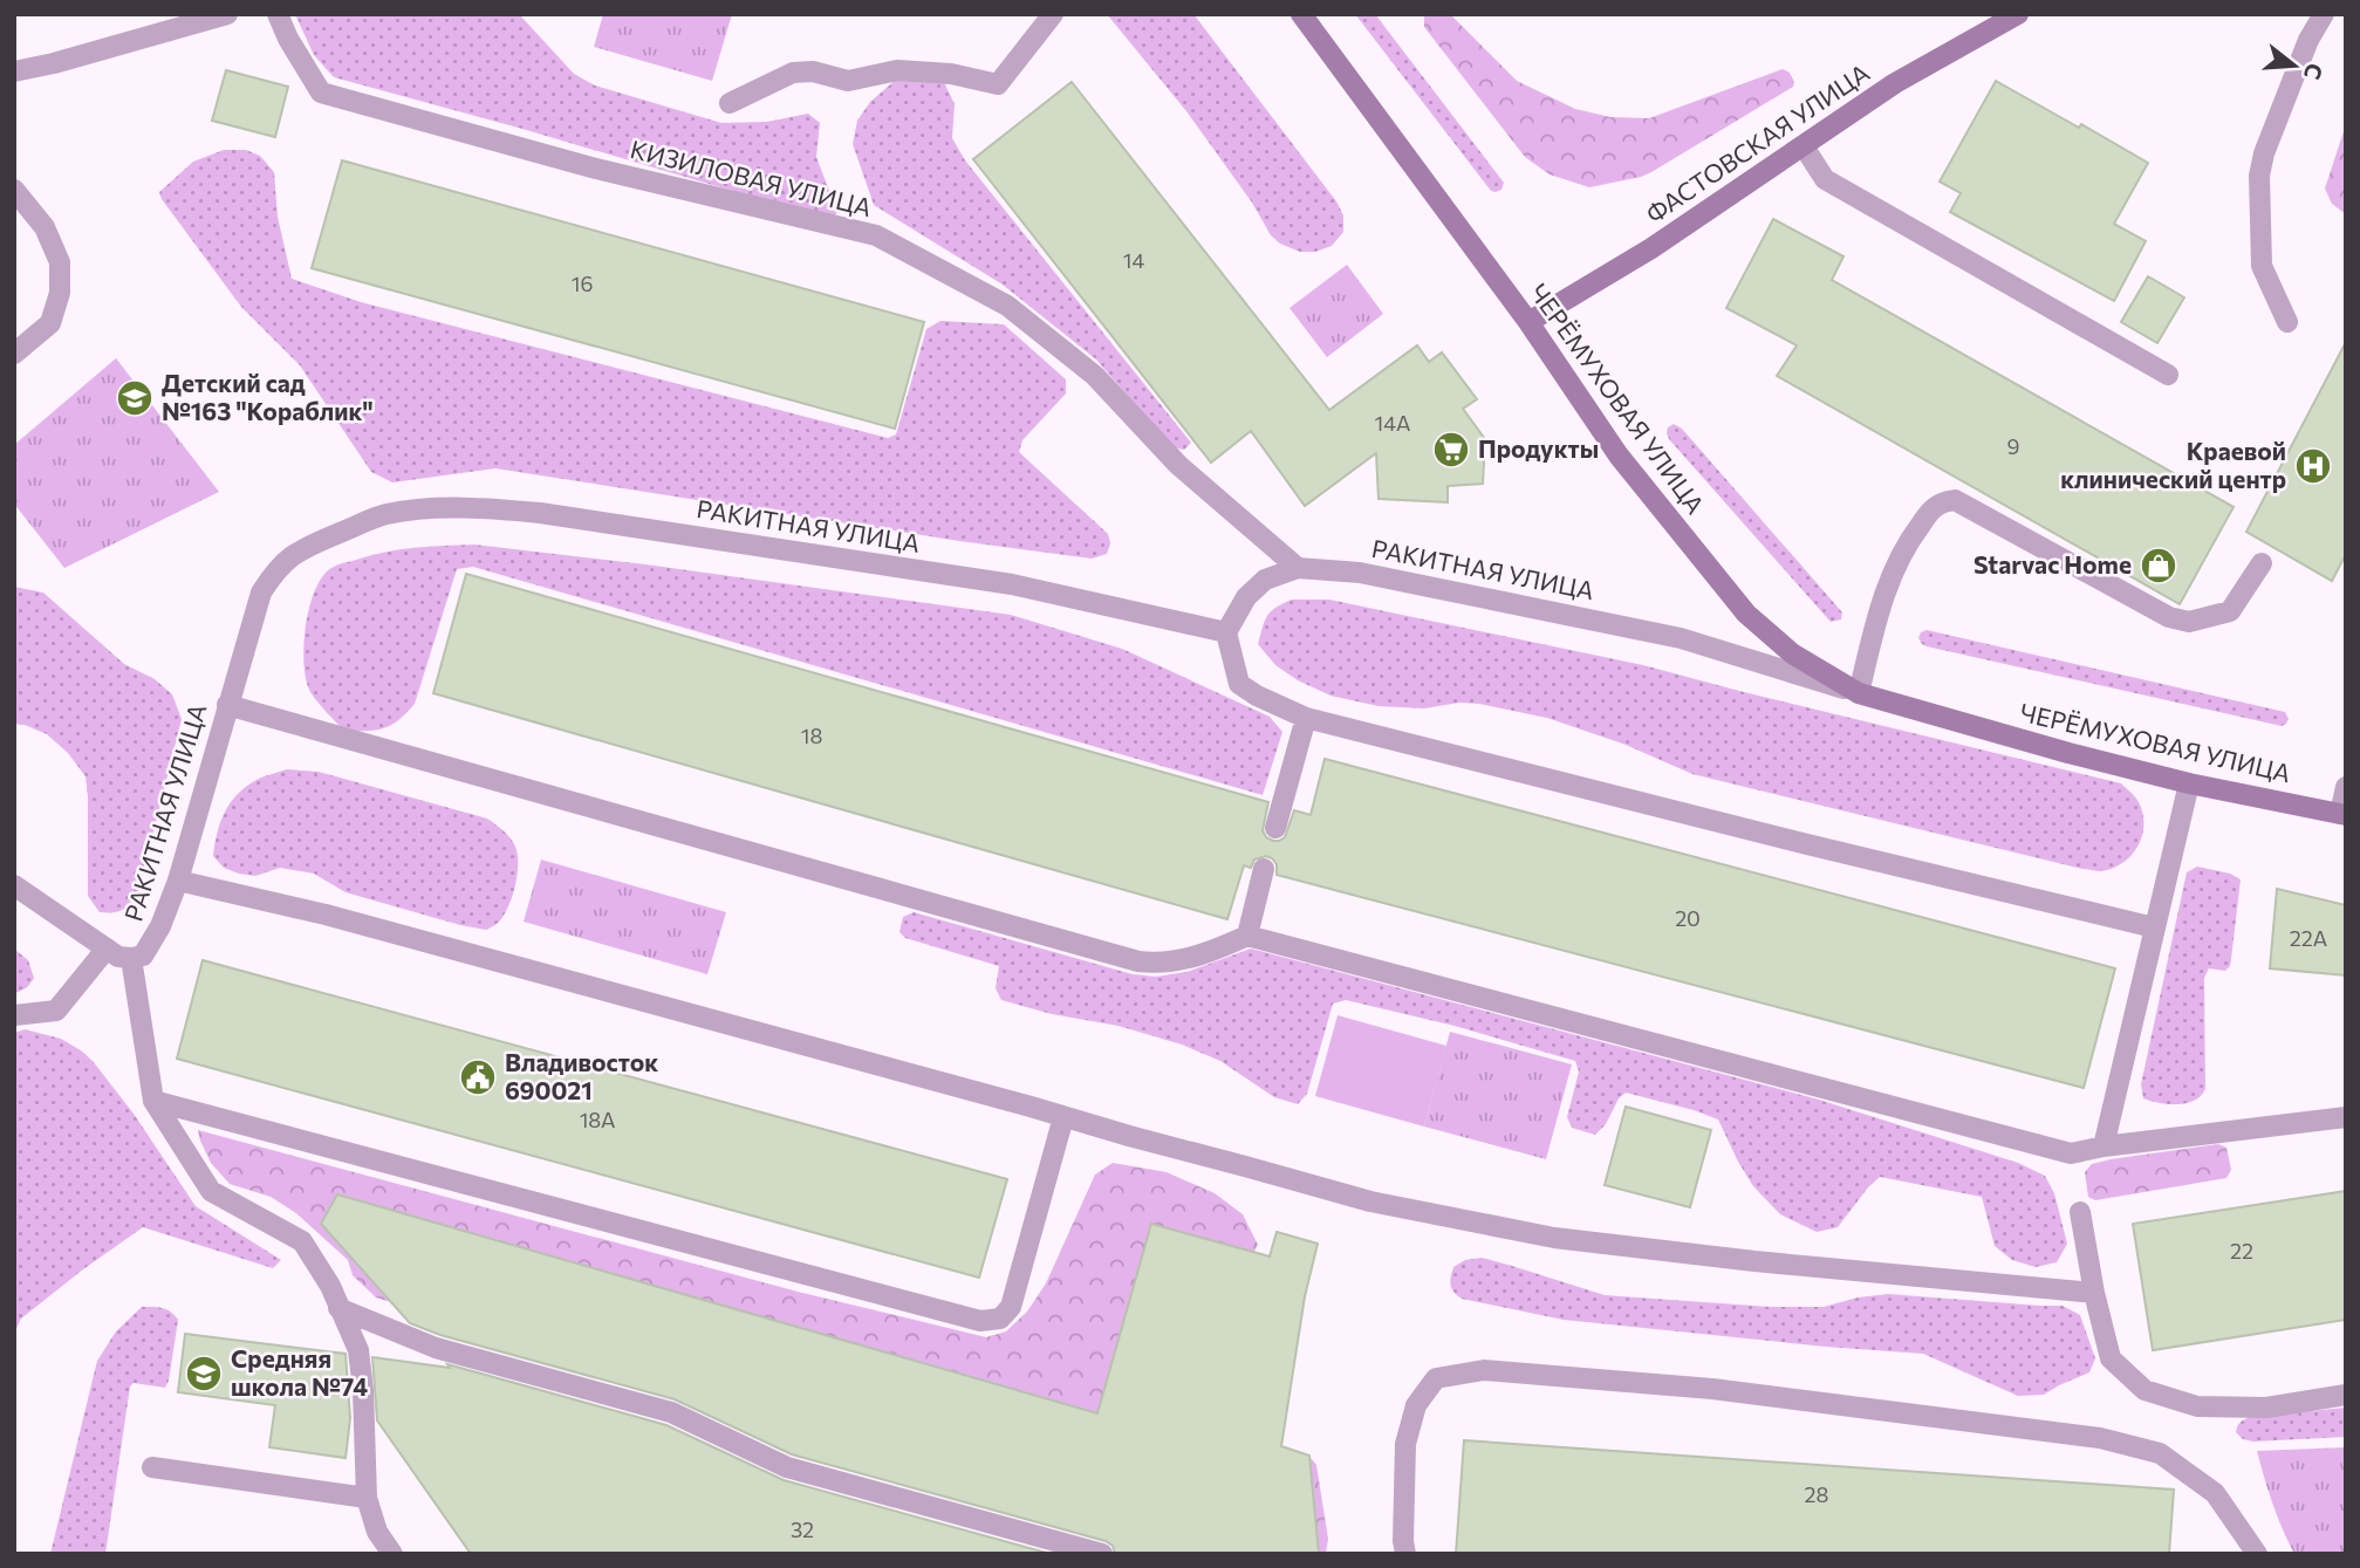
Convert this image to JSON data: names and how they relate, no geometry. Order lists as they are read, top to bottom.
{
  "streets": {
    "main road": ["ФАСТОВСКАЯ УЛИЦА", "ЧЕРЁМУХОВАЯ УЛИЦА"],
    "street": ["КИЗИЛОВАЯ УЛИЦА", "РАКИТНАЯ УЛИЦА"]
  },
  "crossings": [
    ["ФАСТОВСКАЯ УЛИЦА", "ЧЕРЁМУХОВАЯ УЛИЦА"],
    ["КИЗИЛОВАЯ УЛИЦА", "РАКИТНАЯ УЛИЦА"],
    ["ЧЕРЁМУХОВАЯ УЛИЦА", "РАКИТНАЯ УЛИЦА"]
  ],
  "places": {
    "school or university": ["Детский сад №163 \"Кораблик\"", "Средняя школа №74"],
    "supermarket": ["Продукты"],
    "hospital": ["Краевой клинический центр"],
    "shop": ["Starvac Home"],
    "public building": ["Владивосток 690021"]
  },
  "house_numbers": [
    "14",
    "16",
    "14А",
    "9",
    "18",
    "20",
    "22А",
    "18А",
    "22",
    "28",
    "32"
  ],
  "north": "right"
}
